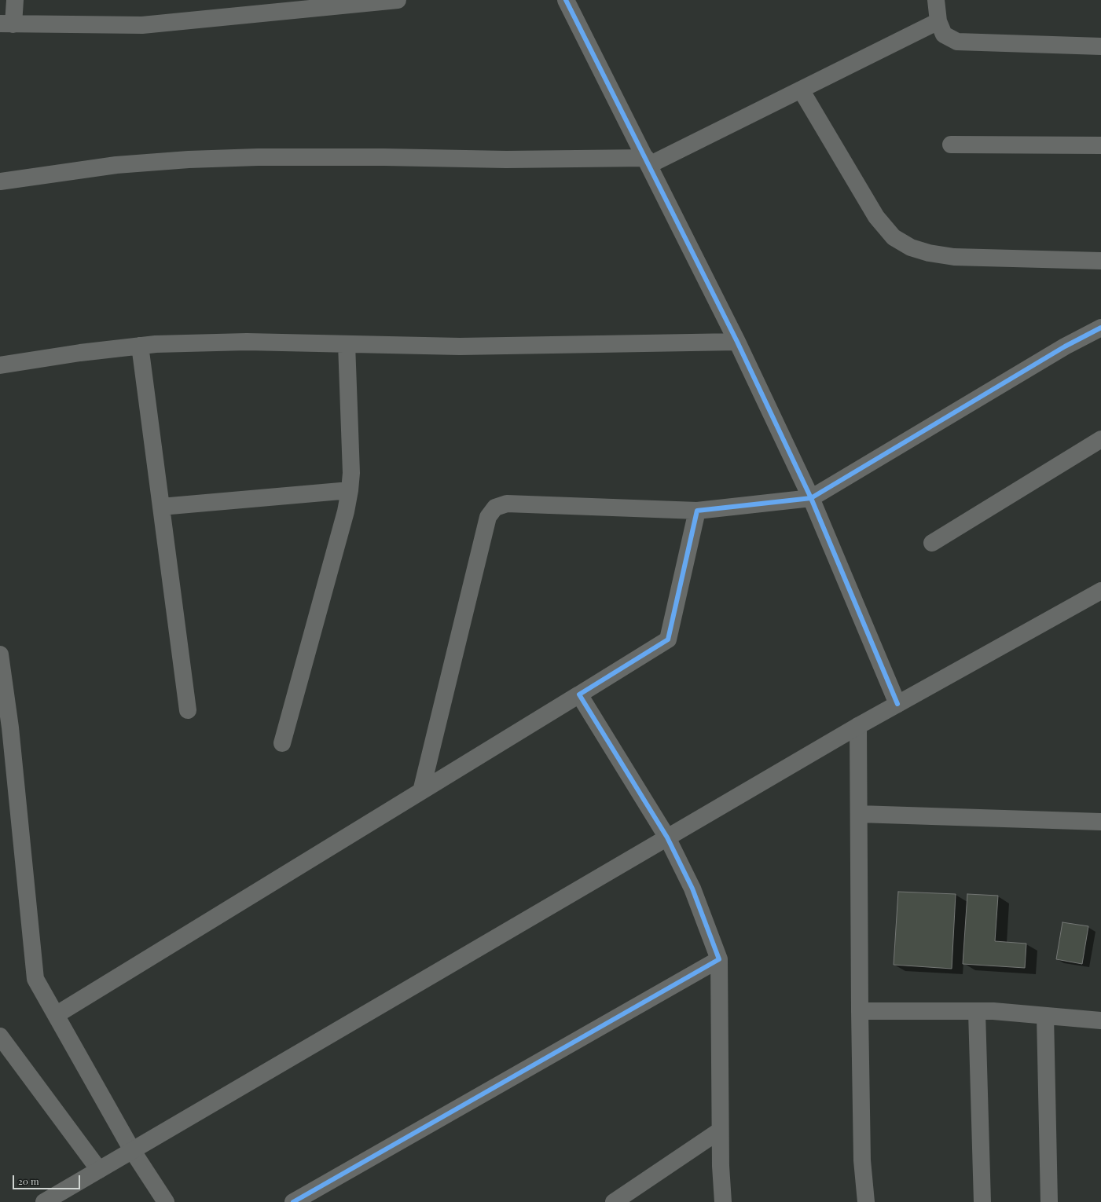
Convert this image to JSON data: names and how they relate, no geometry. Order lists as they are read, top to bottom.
{
  "scale_bar": "20 m"
}
